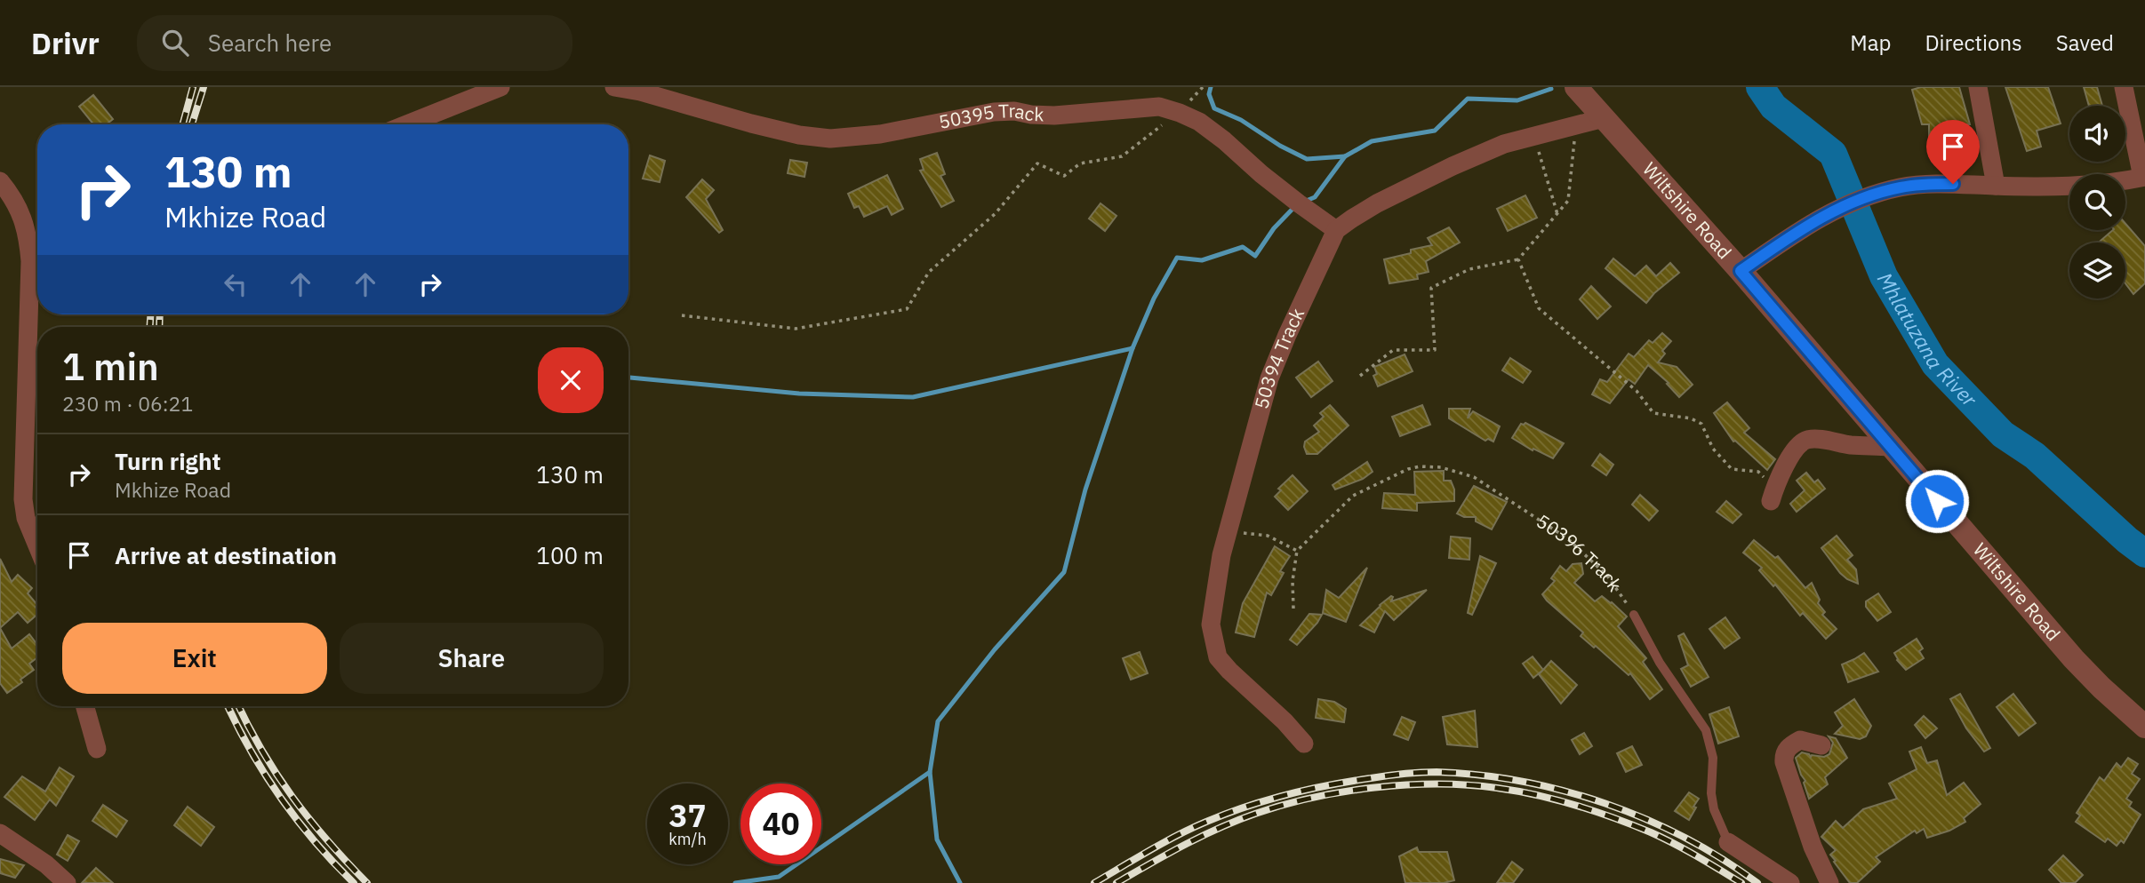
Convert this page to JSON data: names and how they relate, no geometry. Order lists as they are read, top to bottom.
{
  "streets": {
    "street": ["50395 Track", "Wiltshire Road", "50394 Track"],
    "path": ["50396 Track"]
  },
  "crossings": [
    ["50395 Track", "50394 Track"]
  ],
  "water": ["Mhlatuzana River"],
  "page": {
    "header": "Drivr",
    "search": "Search here",
    "nav": ["Map", "Directions", "Saved"],
    "turn": ["130 m", "Mkhize Road"],
    "heading": ["1 min", "230 m · 06:21"],
    "list": [
      {
        "name": "Turn right",
        "note": "Mkhize Road",
        "value": "130 m"
      },
      {
        "name": "Arrive at destination",
        "value": "100 m"
      }
    ],
    "buttons": ["Exit", "Share"],
    "speed": "37 km/h",
    "limit": "40"
  }
}
